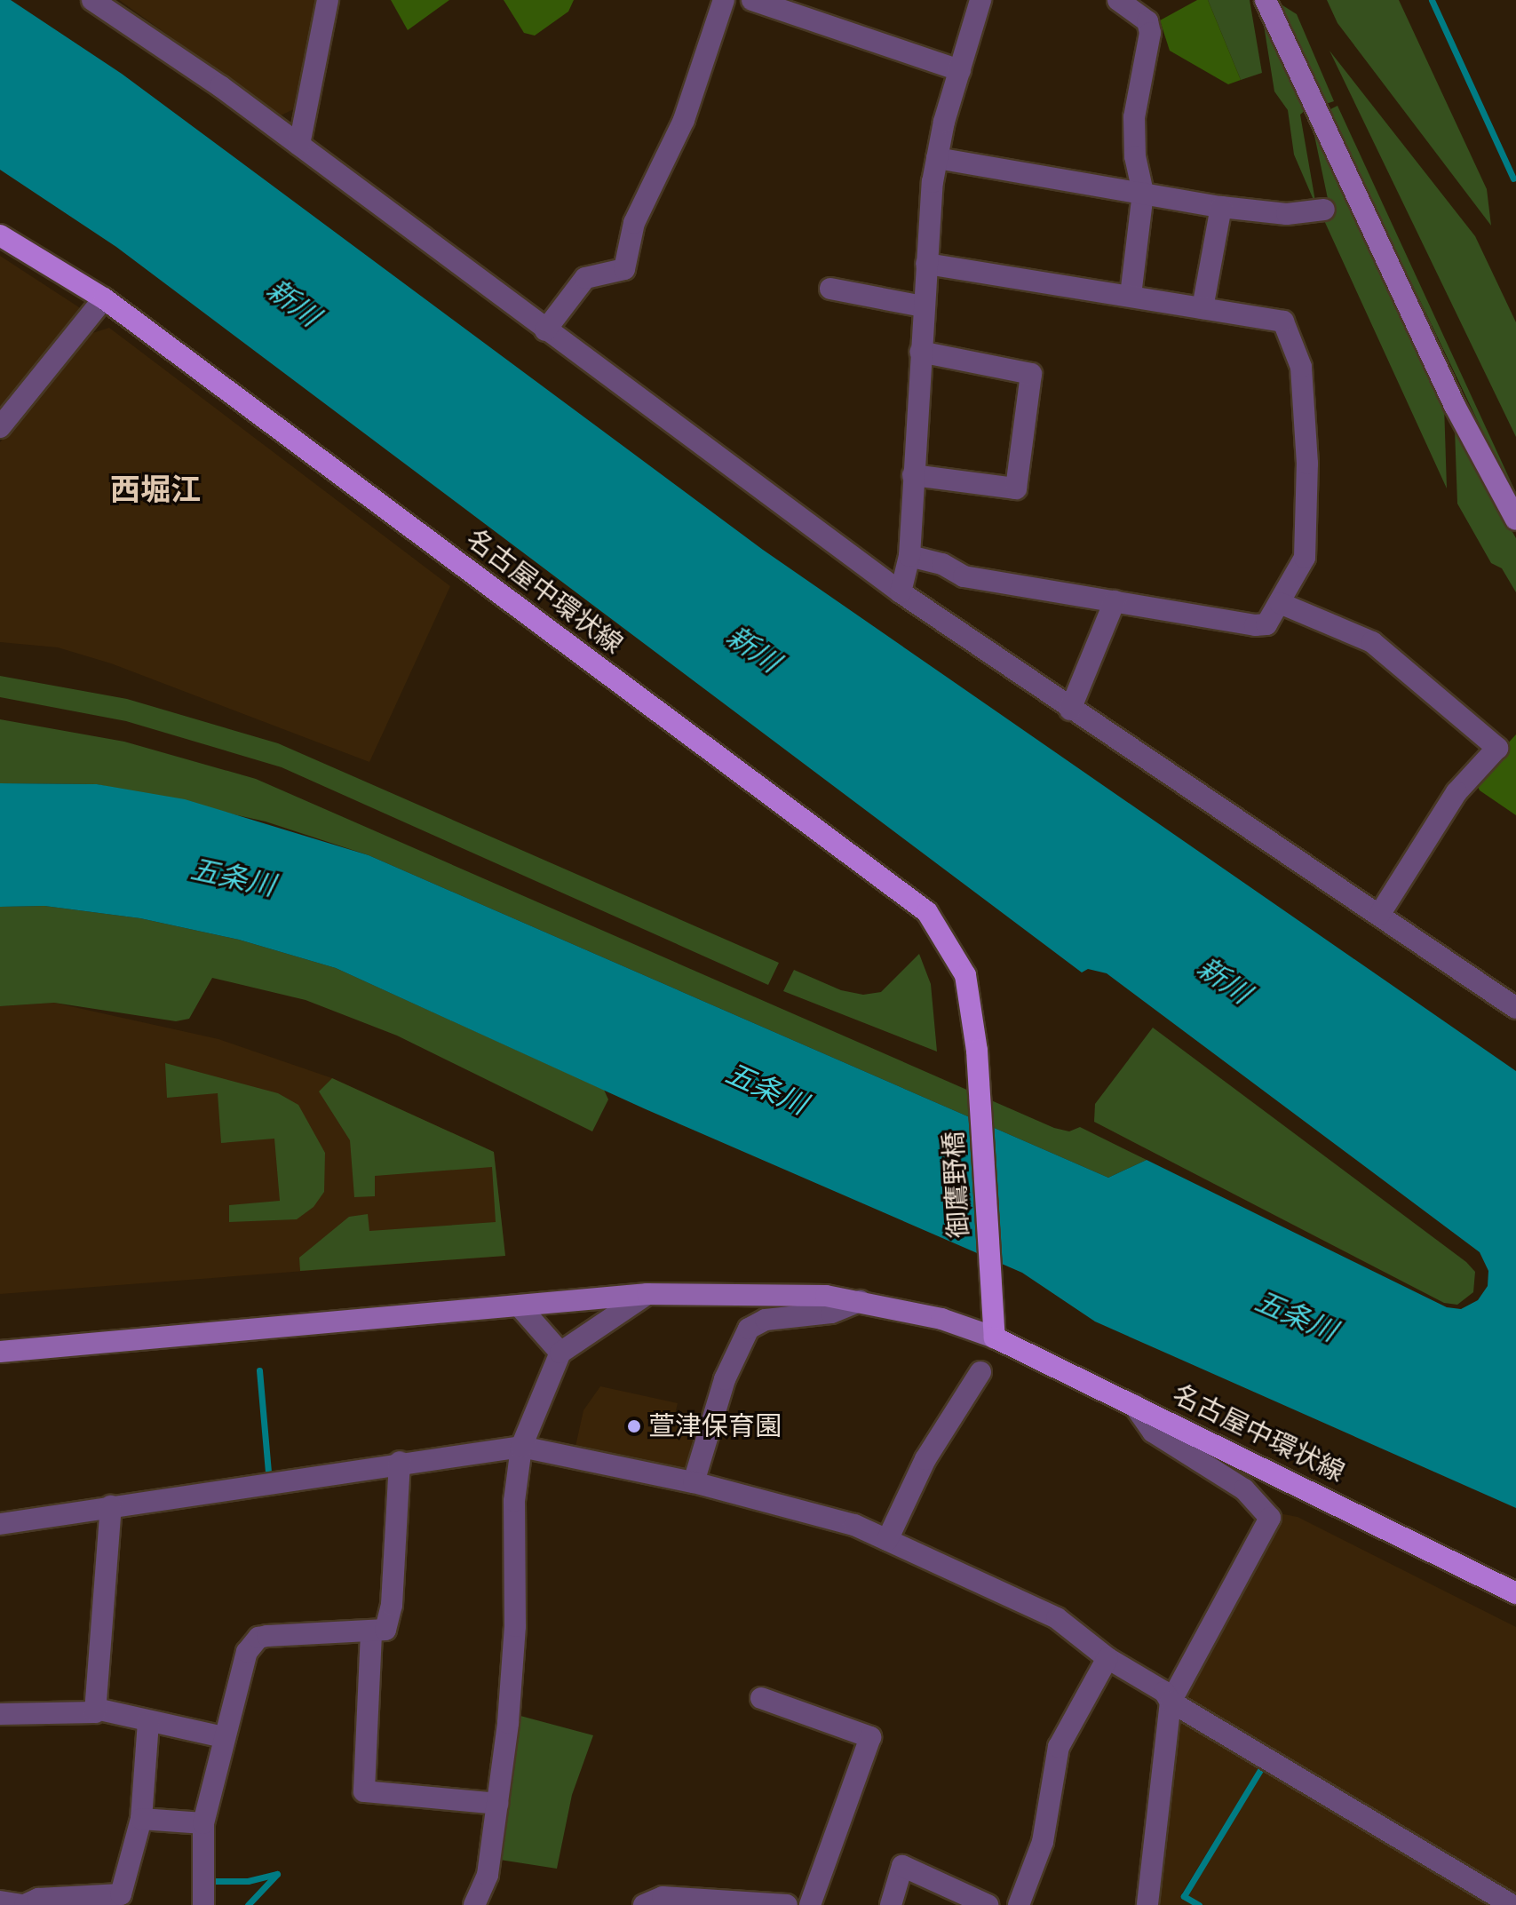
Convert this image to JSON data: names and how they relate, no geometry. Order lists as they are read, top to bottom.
{
  "streets": {
    "main road": ["名古屋中環状線", "御鷹野橋"]
  },
  "crossings": [
    ["名古屋中環状線", "御鷹野橋"]
  ],
  "districts": ["西堀江"],
  "water": ["新川", "五条川"],
  "places": ["萱津保育園"]
}
